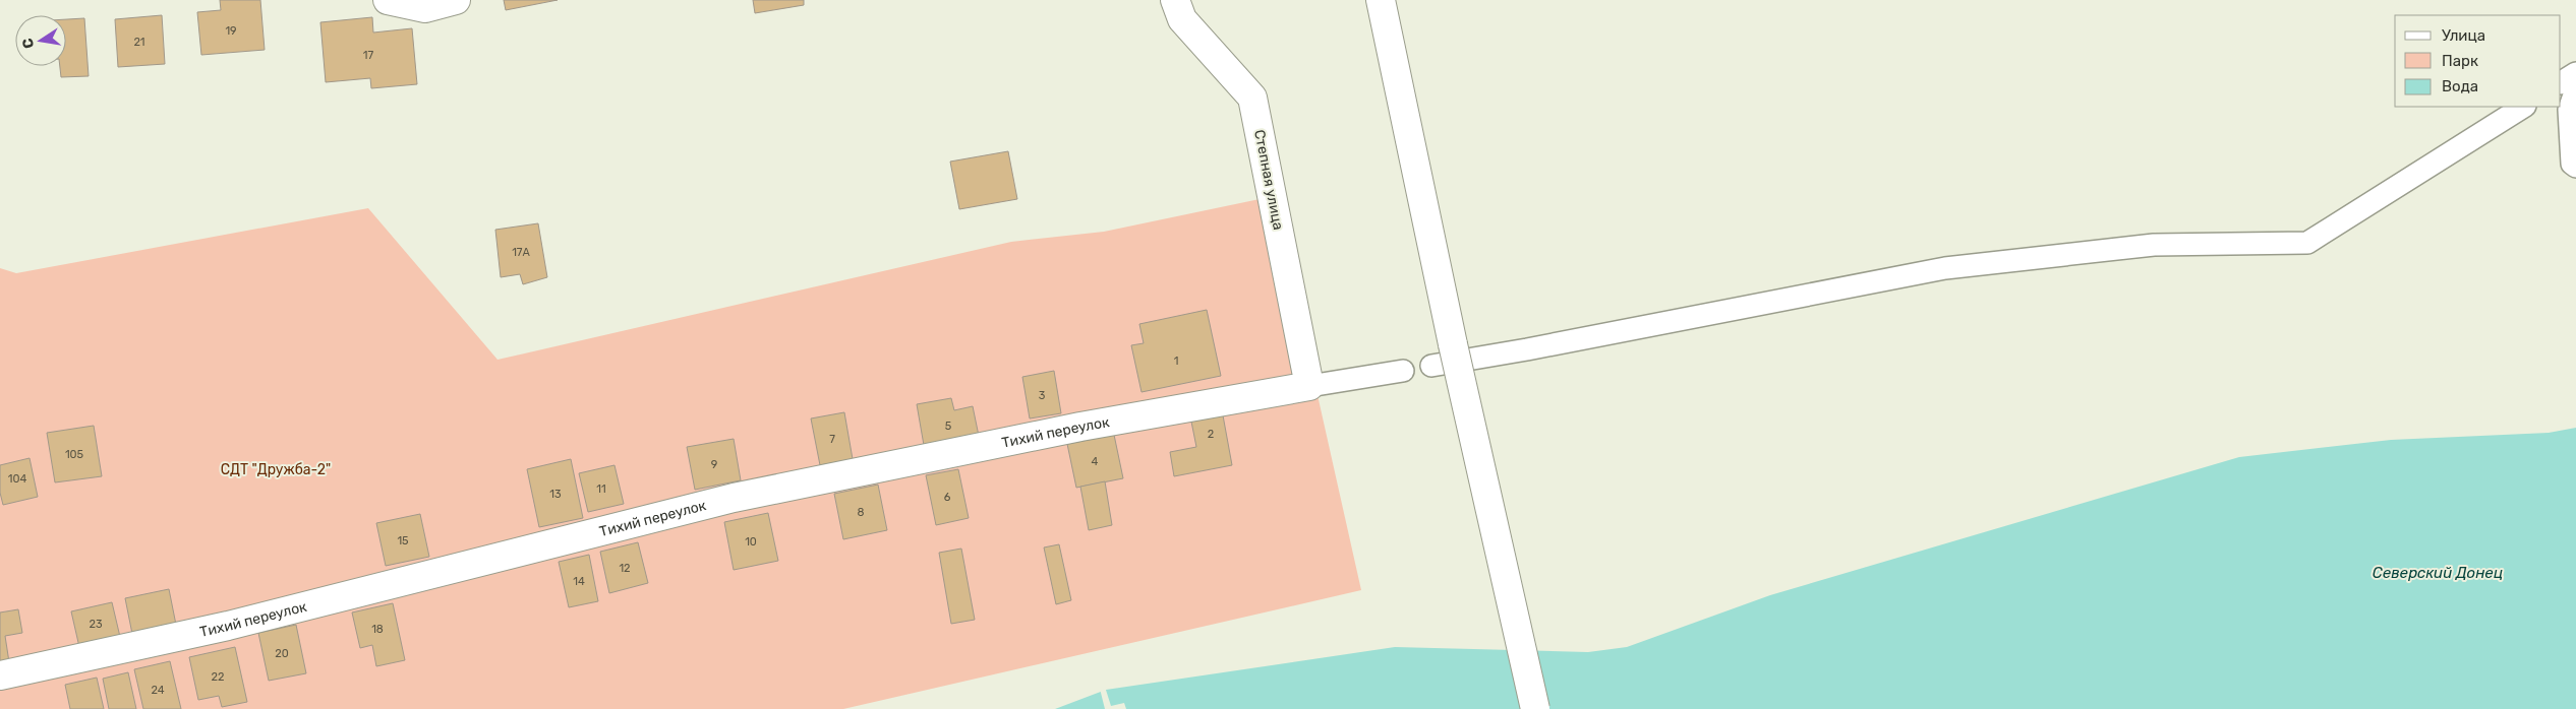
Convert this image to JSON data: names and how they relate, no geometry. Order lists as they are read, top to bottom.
{
  "streets": {
    "street": ["Степная улица", "Тихий переулок"]
  },
  "crossings": [
    ["Степная улица", "Тихий переулок"]
  ],
  "water": ["Северский Донец"],
  "parks": ["СДТ \"Дружба-2\""],
  "house_numbers": [
    "19",
    "21",
    "17",
    "17А",
    "1",
    "3",
    "5",
    "2",
    "7",
    "105",
    "4",
    "9",
    "104",
    "11",
    "13",
    "6",
    "8",
    "15",
    "10",
    "12",
    "14",
    "23",
    "18",
    "20",
    "22",
    "24"
  ],
  "legend": ["Улица", "Парк", "Вода"],
  "north": "left"
}
